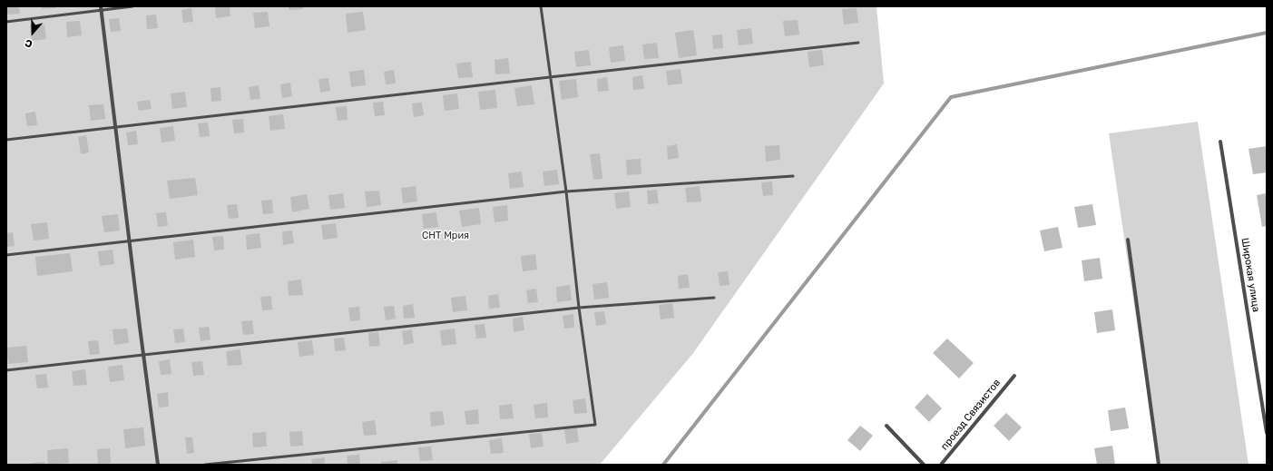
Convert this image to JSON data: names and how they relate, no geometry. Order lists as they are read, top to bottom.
{
  "streets": {
    "street": ["Широкая улица", "проезд Связистов"]
  },
  "parks": ["СНТ Мрия"],
  "north": "bottom"
}
